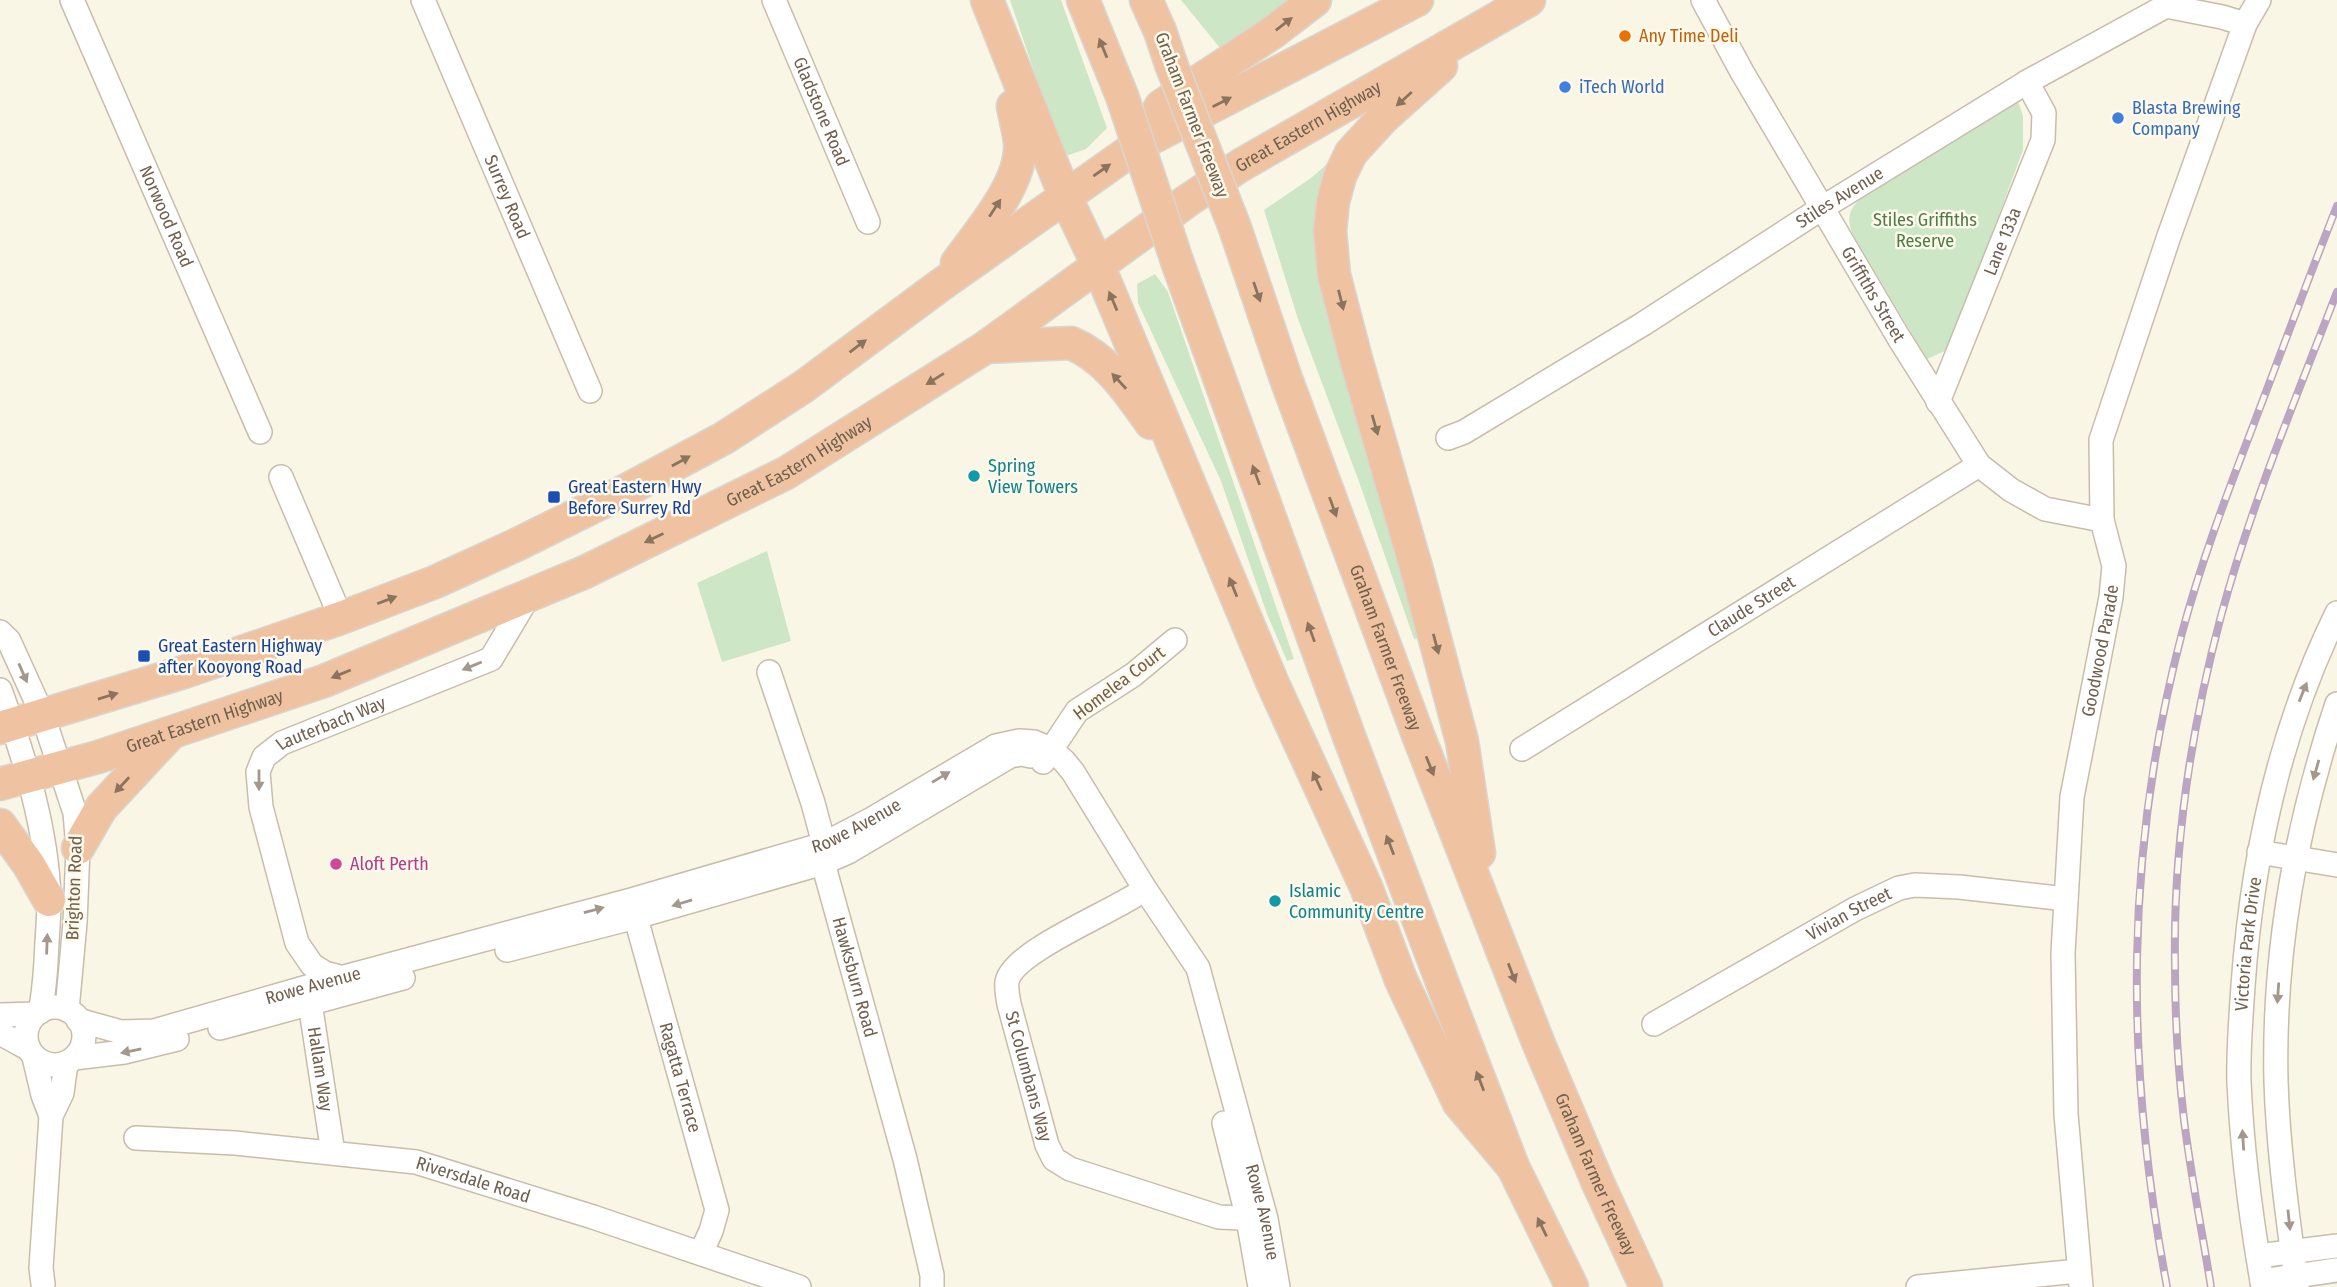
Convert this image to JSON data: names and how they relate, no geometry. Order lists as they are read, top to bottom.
{
  "streets": {
    "highway": ["Graham Farmer Freeway", "Great Eastern Highway"],
    "street": [
      "Gladstone Road",
      "Surrey Road",
      "Stiles Avenue",
      "Norwood Road",
      "Lane 133a",
      "Griffiths Street",
      "Claude Street",
      "Goodwood Parade",
      "Homelea Court",
      "Lauterbach Way",
      "Rowe Avenue",
      "Brighton Road",
      "Vivian Street",
      "Victoria Park Drive",
      "Hawksburn Road",
      "Hallam Way",
      "Ragatta Terrace",
      "St Columbans Way",
      "Riversdale Road"
    ]
  },
  "crossings": [
    ["Great Eastern Highway", "Lauterbach Way"],
    ["Great Eastern Highway", "Brighton Road"],
    ["Stiles Avenue", "Lane 133a"],
    ["Stiles Avenue", "Griffiths Street"],
    ["Stiles Avenue", "Goodwood Parade"],
    ["Lane 133a", "Griffiths Street"],
    ["Griffiths Street", "Claude Street"],
    ["Griffiths Street", "Goodwood Parade"],
    ["Goodwood Parade", "Vivian Street"],
    ["Homelea Court", "Rowe Avenue"],
    ["Lauterbach Way", "Rowe Avenue"],
    ["Rowe Avenue", "Brighton Road"],
    ["Rowe Avenue", "Hawksburn Road"],
    ["Rowe Avenue", "Hallam Way"],
    ["Rowe Avenue", "Ragatta Terrace"],
    ["Rowe Avenue", "St Columbans Way"],
    ["Hallam Way", "Riversdale Road"],
    ["Ragatta Terrace", "Riversdale Road"]
  ],
  "parks": ["Stiles Griffiths Reserve"],
  "places": {
    "other": [
      "Any Time Deli",
      "iTech World",
      "Blasta Brewing Company",
      "Spring View Towers",
      "Aloft Perth",
      "Islamic Community Centre"
    ],
    "transit": ["Great Eastern Hwy Before Surrey Rd", "Great Eastern Highway after Kooyong Road"]
  }
}
